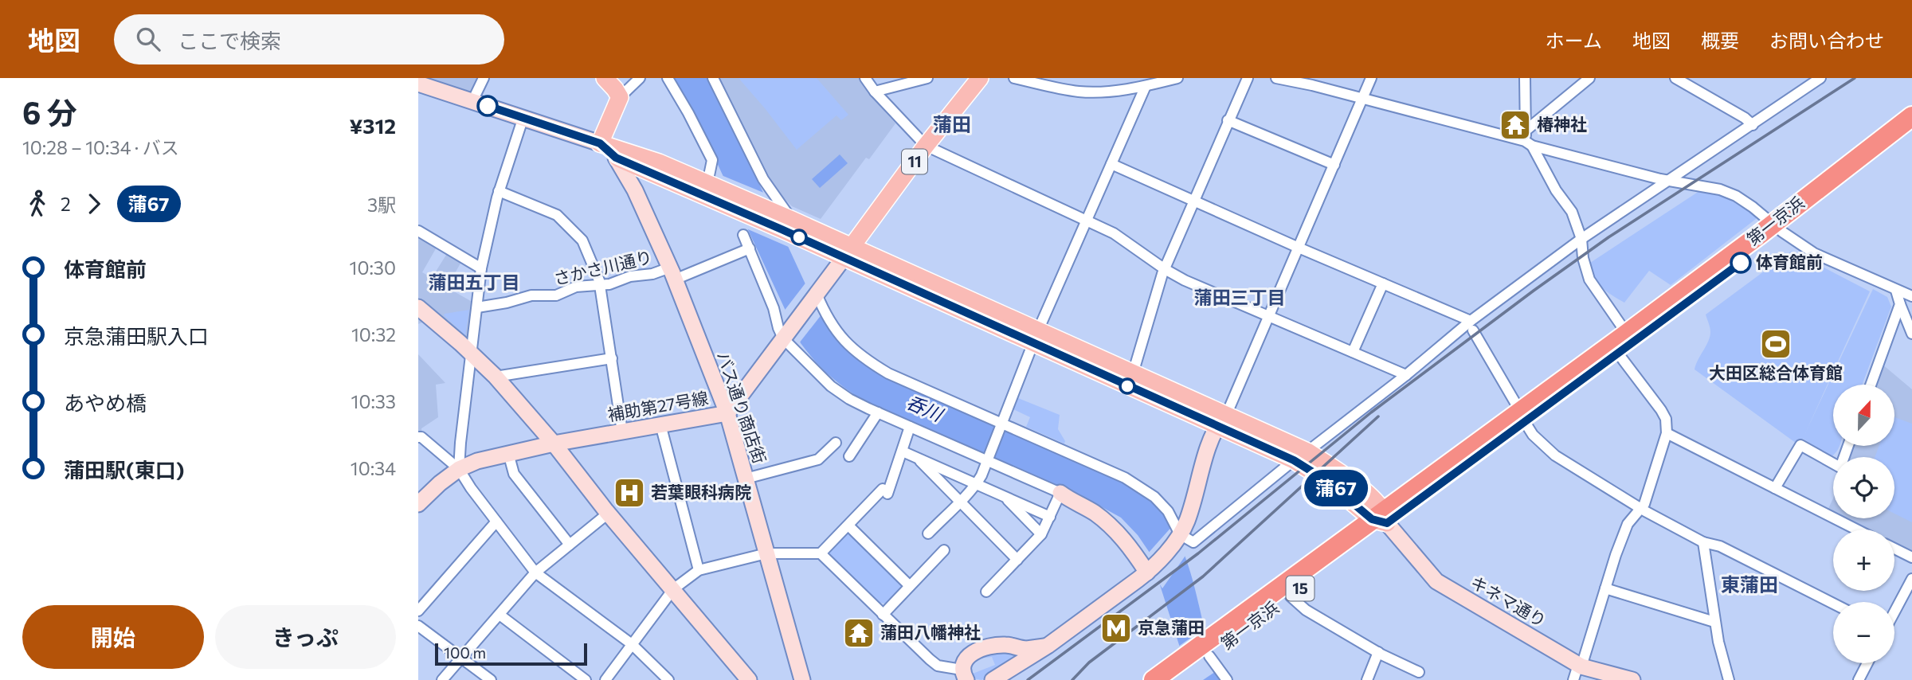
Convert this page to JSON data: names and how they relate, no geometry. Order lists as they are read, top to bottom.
{
  "streets": {
    "highway": ["第一京浜", "15"],
    "main road": ["11"],
    "street": [
      "さかさ川通り",
      "補助第27号線",
      "バス通り商店街",
      "キネマ通り"
    ]
  },
  "crossings": [
    ["11", "補助第27号線"],
    ["第一京浜", "キネマ通り"],
    ["さかさ川通り", "バス通り商店街"],
    ["補助第27号線", "バス通り商店街"]
  ],
  "districts": [
    "蒲田",
    "蒲田五丁目",
    "蒲田三丁目",
    "東蒲田"
  ],
  "water": ["呑川"],
  "places": {
    "temple": ["椿神社", "蒲田八幡神社"],
    "other": ["体育館前"],
    "sports": ["大田区総合体育館"],
    "hospital": ["若葉眼科病院"],
    "metro station": ["京急蒲田"]
  },
  "lines": ["bus line 蒲67"],
  "scale_bar": "100 m",
  "north": "top",
  "page": {
    "header": "地図",
    "search": "ここで検索",
    "nav": [
      "ホーム",
      "地図",
      "概要",
      "お問い合わせ"
    ],
    "heading": ["6 分", "10:28 – 10:34 · バス", "¥312"],
    "on_map": "蒲67",
    "legs": ["2", "蒲67", "3駅"],
    "list": [
      {
        "name": "体育館前",
        "value": "10:30"
      },
      {
        "name": "京急蒲田駅入口",
        "value": "10:32"
      },
      {
        "name": "あやめ橋",
        "value": "10:33"
      },
      {
        "name": "蒲田駅(東口)",
        "value": "10:34"
      }
    ],
    "map_buttons": ["+", "−"],
    "buttons": ["開始", "きっぷ"],
    "scale": "100 m"
  }
}
